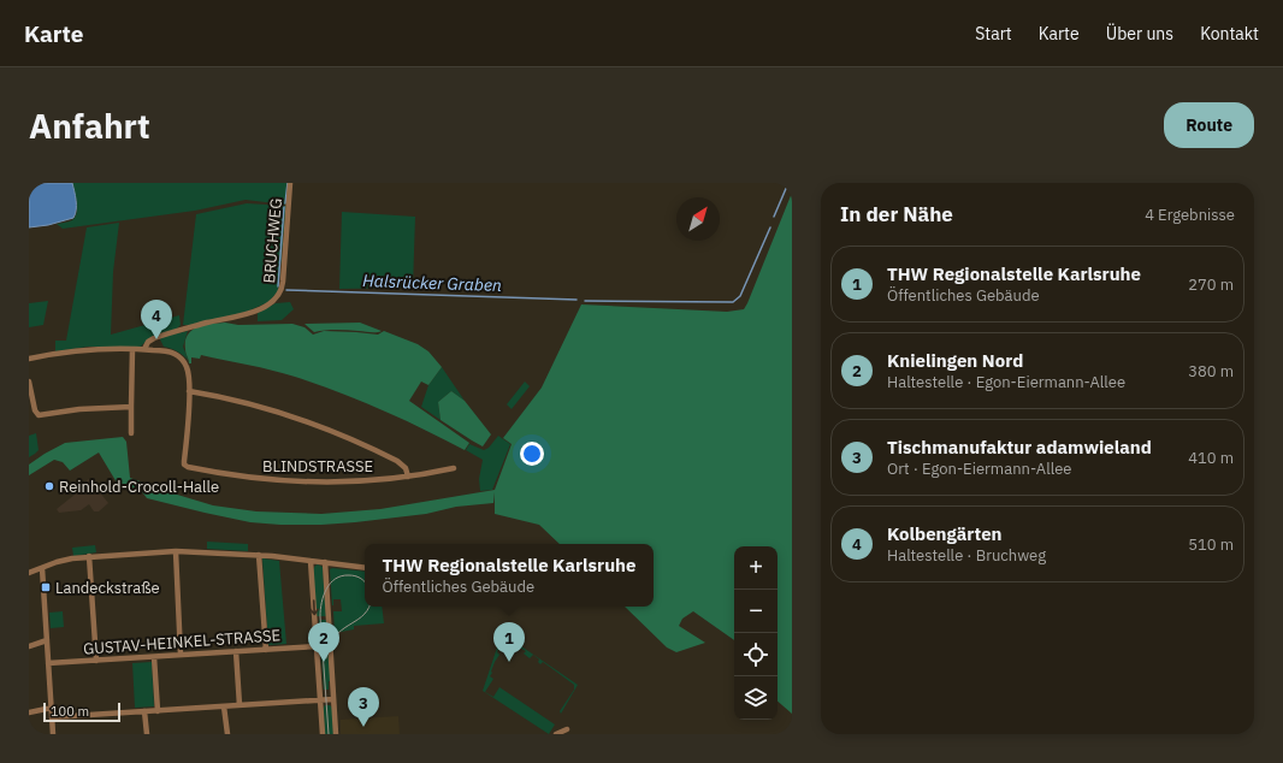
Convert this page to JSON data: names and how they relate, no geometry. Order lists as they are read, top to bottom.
{
  "streets": {
    "street": ["BRUCHWEG", "BLINDSTRASSE", "GUSTAV-HEINKEL-STRASSE"]
  },
  "water": ["Halsrücker Graben"],
  "places": {
    "other": ["Reinhold-Crocoll-Halle"],
    "transit": ["Landeckstraße"]
  },
  "scale_bar": "100 m",
  "north": "top right",
  "page": {
    "header": "Karte",
    "nav": [
      "Start",
      "Karte",
      "Über uns",
      "Kontakt"
    ],
    "buttons": "Route",
    "title": "Anfahrt",
    "heading": ["In der Nähe", "4 Ergebnisse"],
    "list": [
      {
        "mark": "1",
        "name": "THW Regionalstelle Karlsruhe",
        "note": "Öffentliches Gebäude",
        "value": "270 m"
      },
      {
        "mark": "2",
        "name": "Knielingen Nord",
        "note": "Haltestelle · Egon-Eiermann-Allee",
        "value": "380 m"
      },
      {
        "mark": "3",
        "name": "Tischmanufaktur adamwieland",
        "note": "Ort · Egon-Eiermann-Allee",
        "value": "410 m"
      },
      {
        "mark": "4",
        "name": "Kolbengärten",
        "note": "Haltestelle · Bruchweg",
        "value": "510 m"
      }
    ],
    "pins": [
      "4",
      "1",
      "2",
      "3"
    ],
    "popup": ["THW Regionalstelle Karlsruhe", "Öffentliches Gebäude"],
    "map_buttons": ["+", "−"],
    "scale": "100 m"
  }
}
